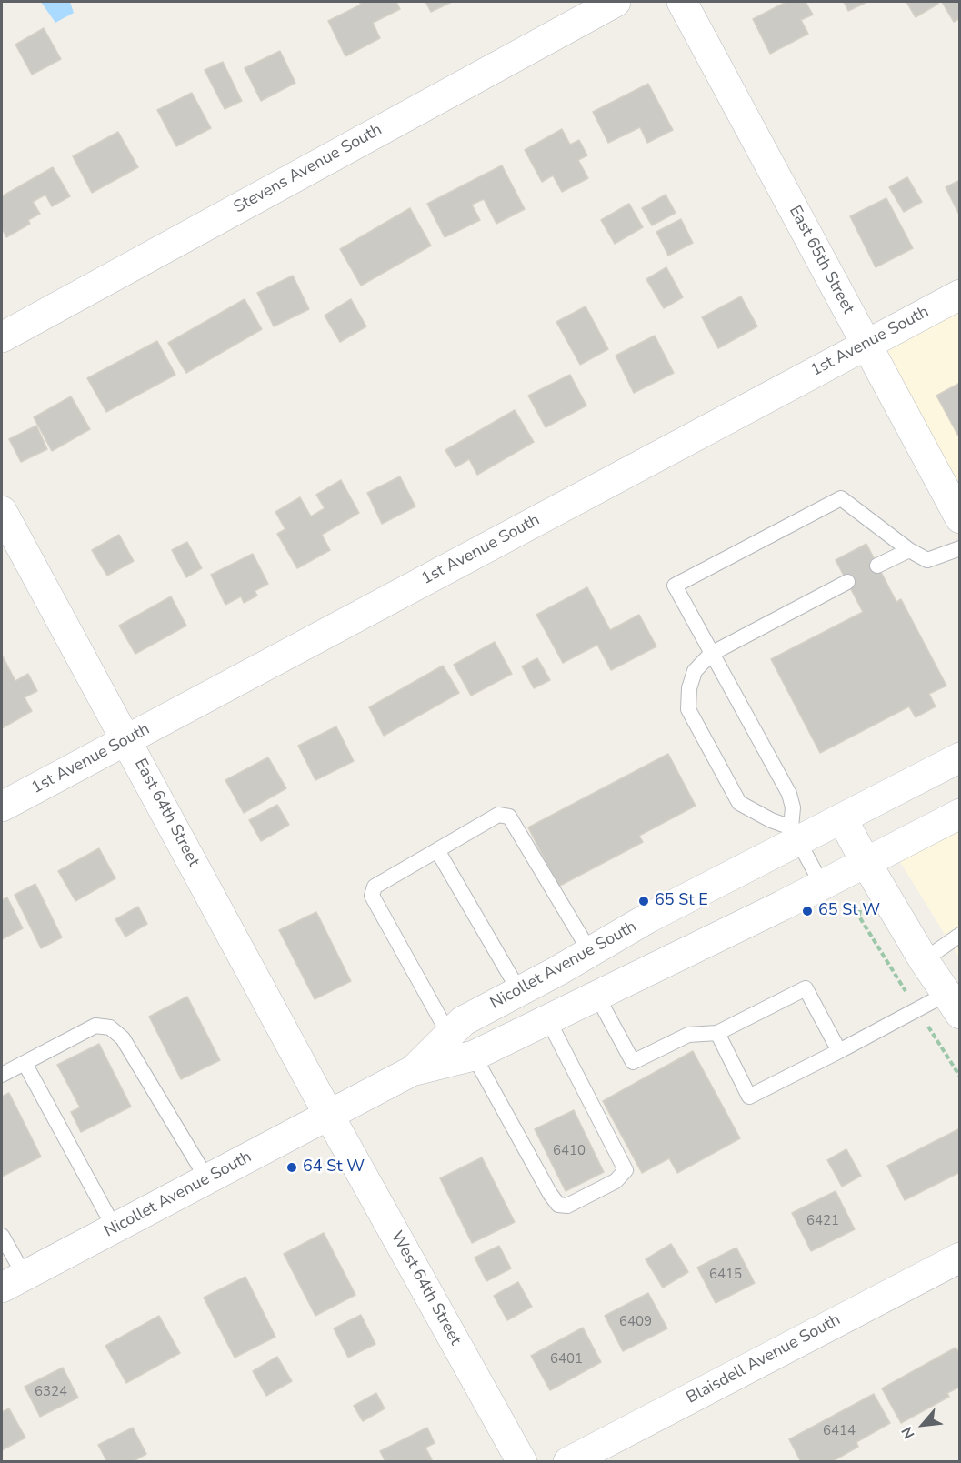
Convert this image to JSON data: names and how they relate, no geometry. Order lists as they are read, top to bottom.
{
  "streets": {
    "street": [
      "Stevens Avenue South",
      "East 65th Street",
      "1st Avenue South",
      "East 64th Street",
      "Nicollet Avenue South",
      "West 64th Street",
      "Blaisdell Avenue South"
    ]
  },
  "crossings": [
    ["East 65th Street", "1st Avenue South"],
    ["1st Avenue South", "East 64th Street"],
    ["East 64th Street", "Nicollet Avenue South"],
    ["East 64th Street", "West 64th Street"],
    ["Nicollet Avenue South", "West 64th Street"]
  ],
  "places": ["65 St E", "65 St W", "64 St W"],
  "house_numbers": [
    "6410",
    "6421",
    "6415",
    "6409",
    "6401",
    "6324",
    "6414"
  ],
  "north": "bottom left"
}
